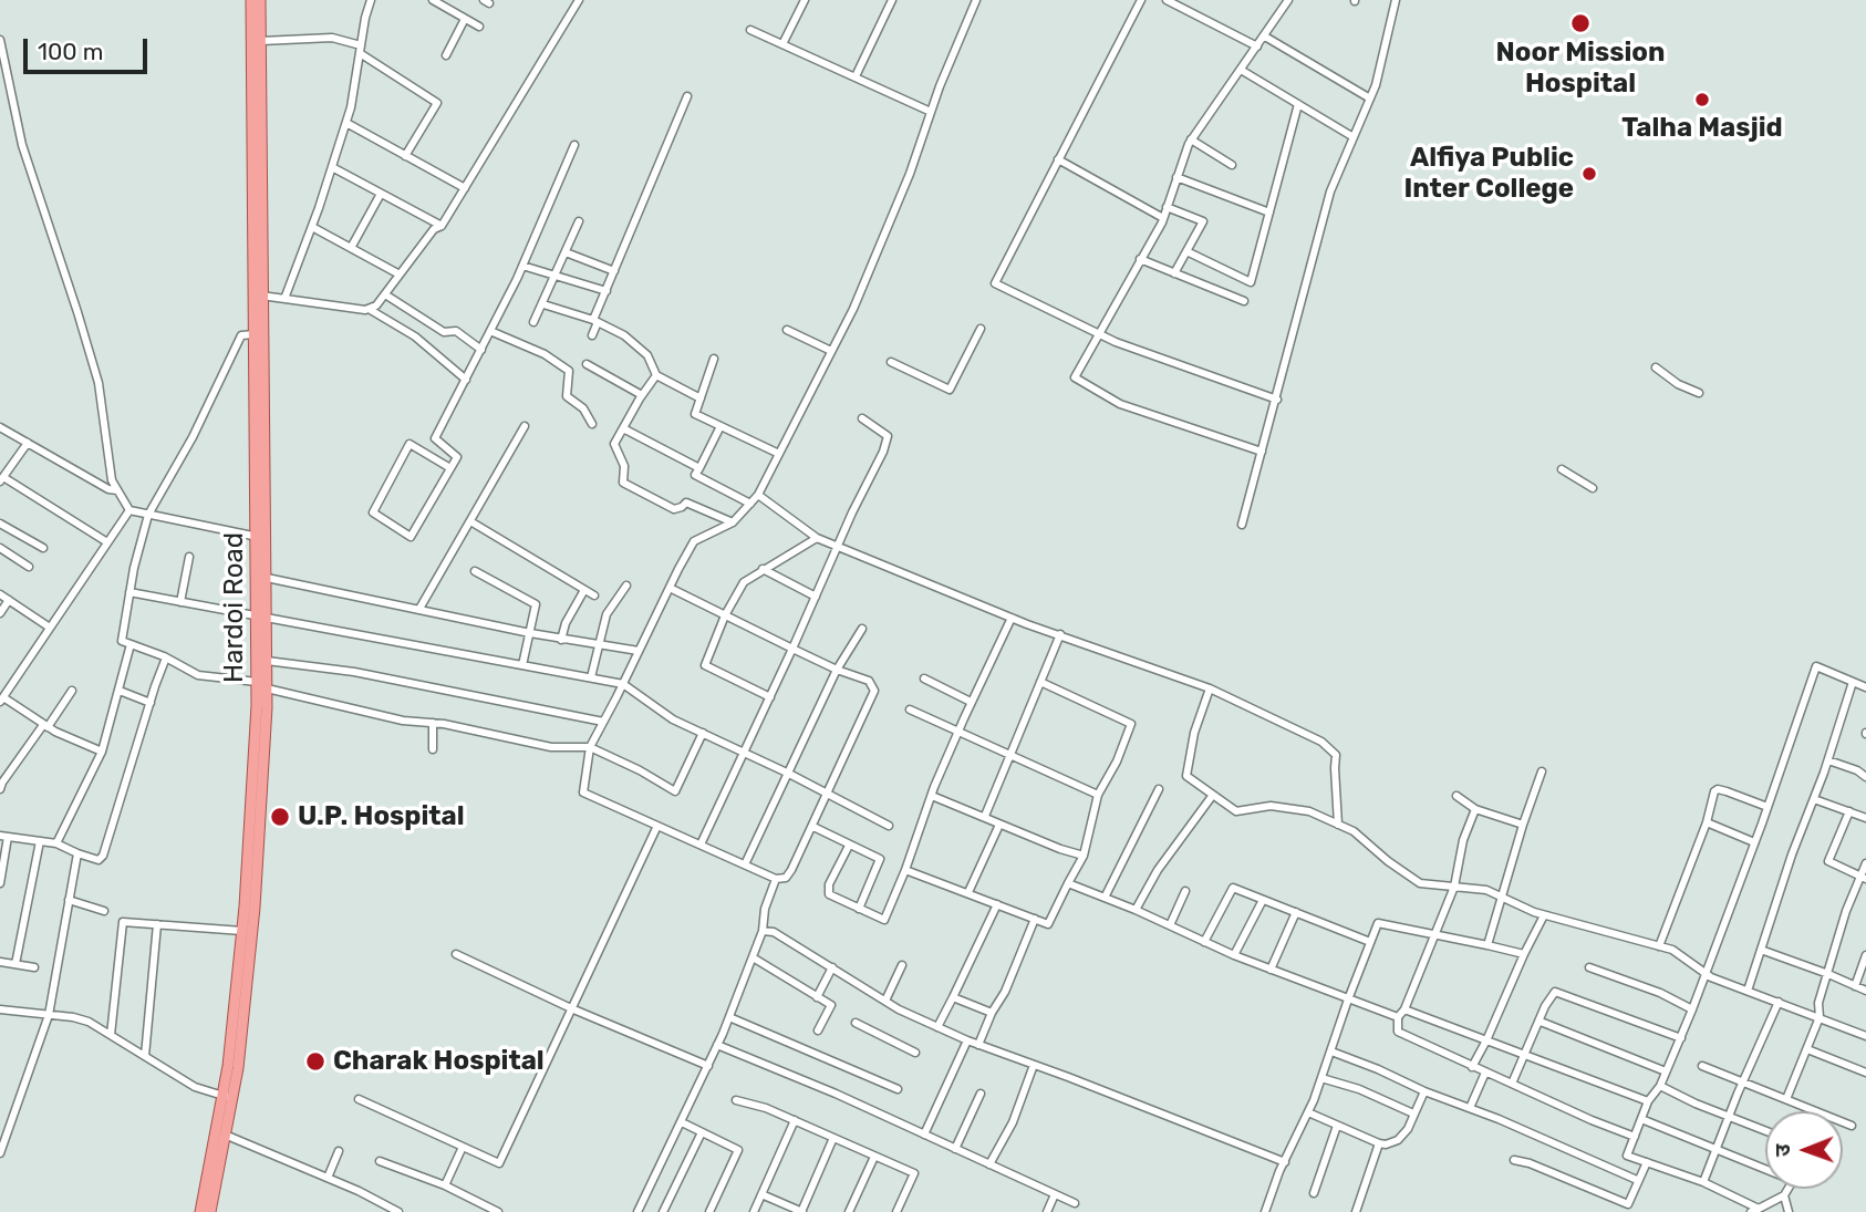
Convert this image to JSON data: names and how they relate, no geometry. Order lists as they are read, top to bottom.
{
  "streets": {
    "main road": ["Hardoi Road"]
  },
  "places": [
    "Noor Mission Hospital",
    "Talha Masjid",
    "Alfiya Public Inter College",
    "U.P. Hospital",
    "Charak Hospital"
  ],
  "scale_bar": "100 m",
  "north": "left"
}
